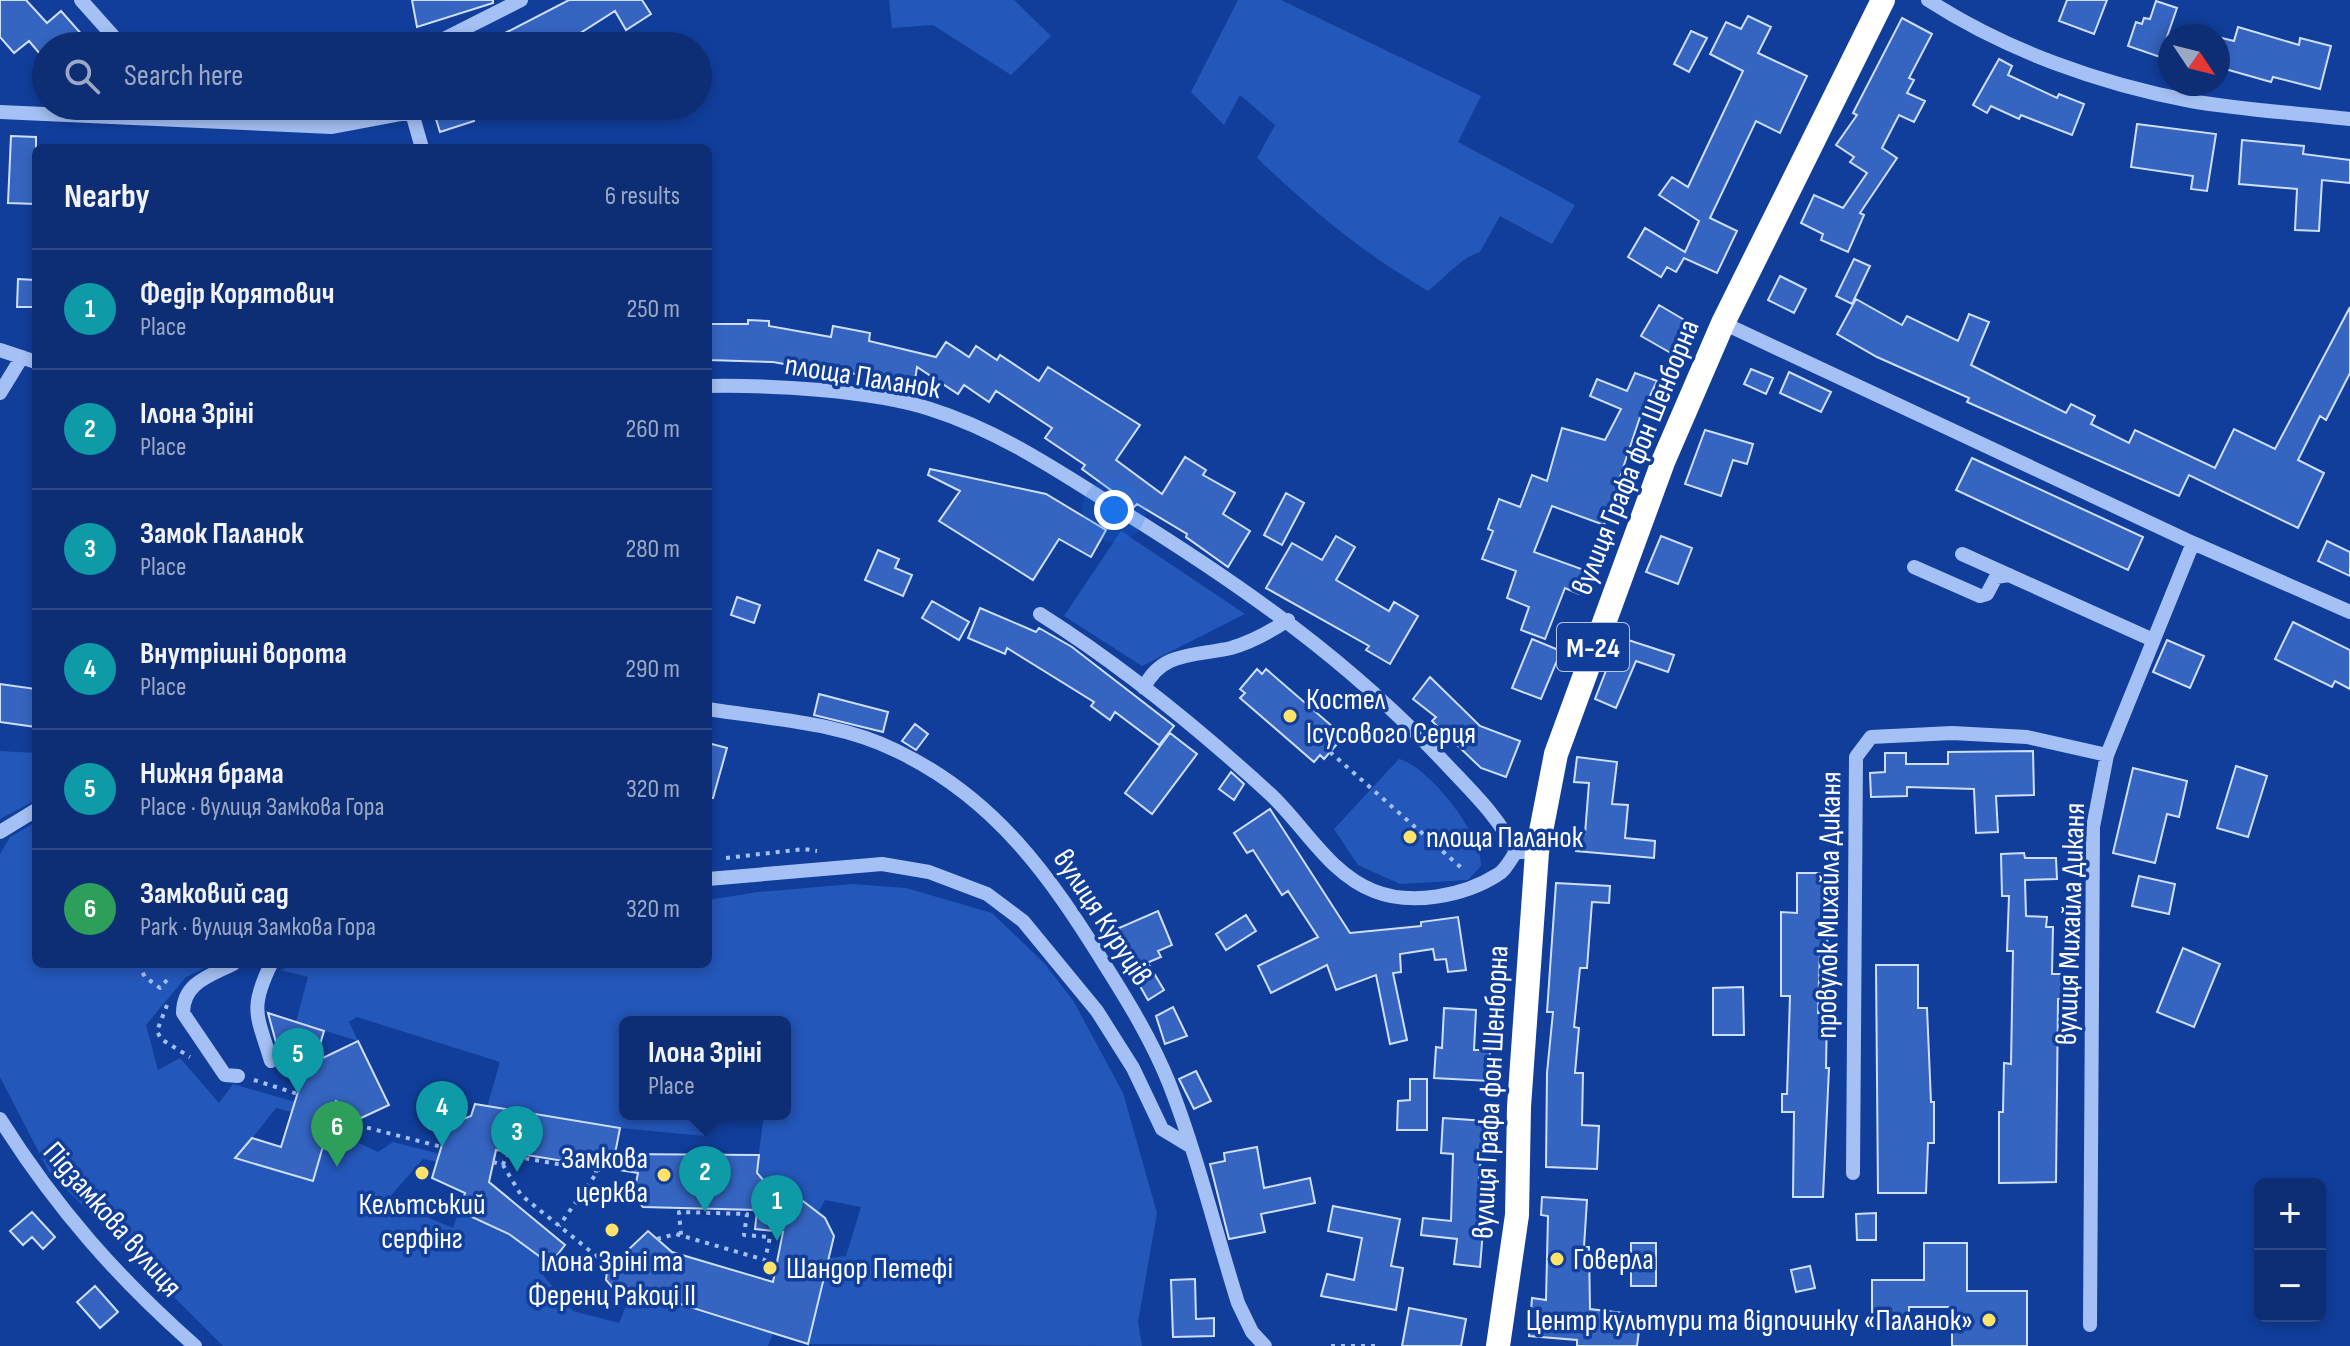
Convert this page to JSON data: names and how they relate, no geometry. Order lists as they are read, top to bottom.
{
  "streets": {
    "highway": ["вулиця Графа фон Шенборна", "М-24"],
    "street": [
      "площа Паланок",
      "провулок Михайла Диканя",
      "вулиця Куруців",
      "вулиця Михайла Диканя",
      "Підзамкова вулиця"
    ]
  },
  "crossings": [
    ["площа Паланок", "вулиця Графа фон Шенборна"],
    ["провулок Михайла Диканя", "вулиця Михайла Диканя"]
  ],
  "places": [
    "Костел Ісусового Серця",
    "площа Паланок",
    "Кельтський серфінг",
    "Замкова церква",
    "Ілона Зріні та Ференц Ракоці II",
    "Говерла",
    "Шандор Петефі",
    "Центр культури та відпочинку «Паланок»"
  ],
  "north": "bottom right",
  "page": {
    "search": "Search here",
    "heading": ["Nearby", "6 results"],
    "list": [
      {
        "mark": "1",
        "name": "Федір Корятович",
        "note": "Place",
        "value": "250 m"
      },
      {
        "mark": "2",
        "name": "Ілона Зріні",
        "note": "Place",
        "value": "260 m"
      },
      {
        "mark": "3",
        "name": "Замок Паланок",
        "note": "Place",
        "value": "280 m"
      },
      {
        "mark": "4",
        "name": "Внутрішні ворота",
        "note": "Place",
        "value": "290 m"
      },
      {
        "mark": "5",
        "name": "Нижня брама",
        "note": "Place · вулиця Замкова Гора",
        "value": "320 m"
      },
      {
        "mark": "6",
        "name": "Замковий сад",
        "note": "Park · вулиця Замкова Гора",
        "value": "320 m"
      }
    ],
    "popup": ["Ілона Зріні", "Place"],
    "pins": [
      "5",
      "4",
      "6",
      "3",
      "2",
      "1"
    ],
    "map_buttons": ["+", "−"]
  }
}
